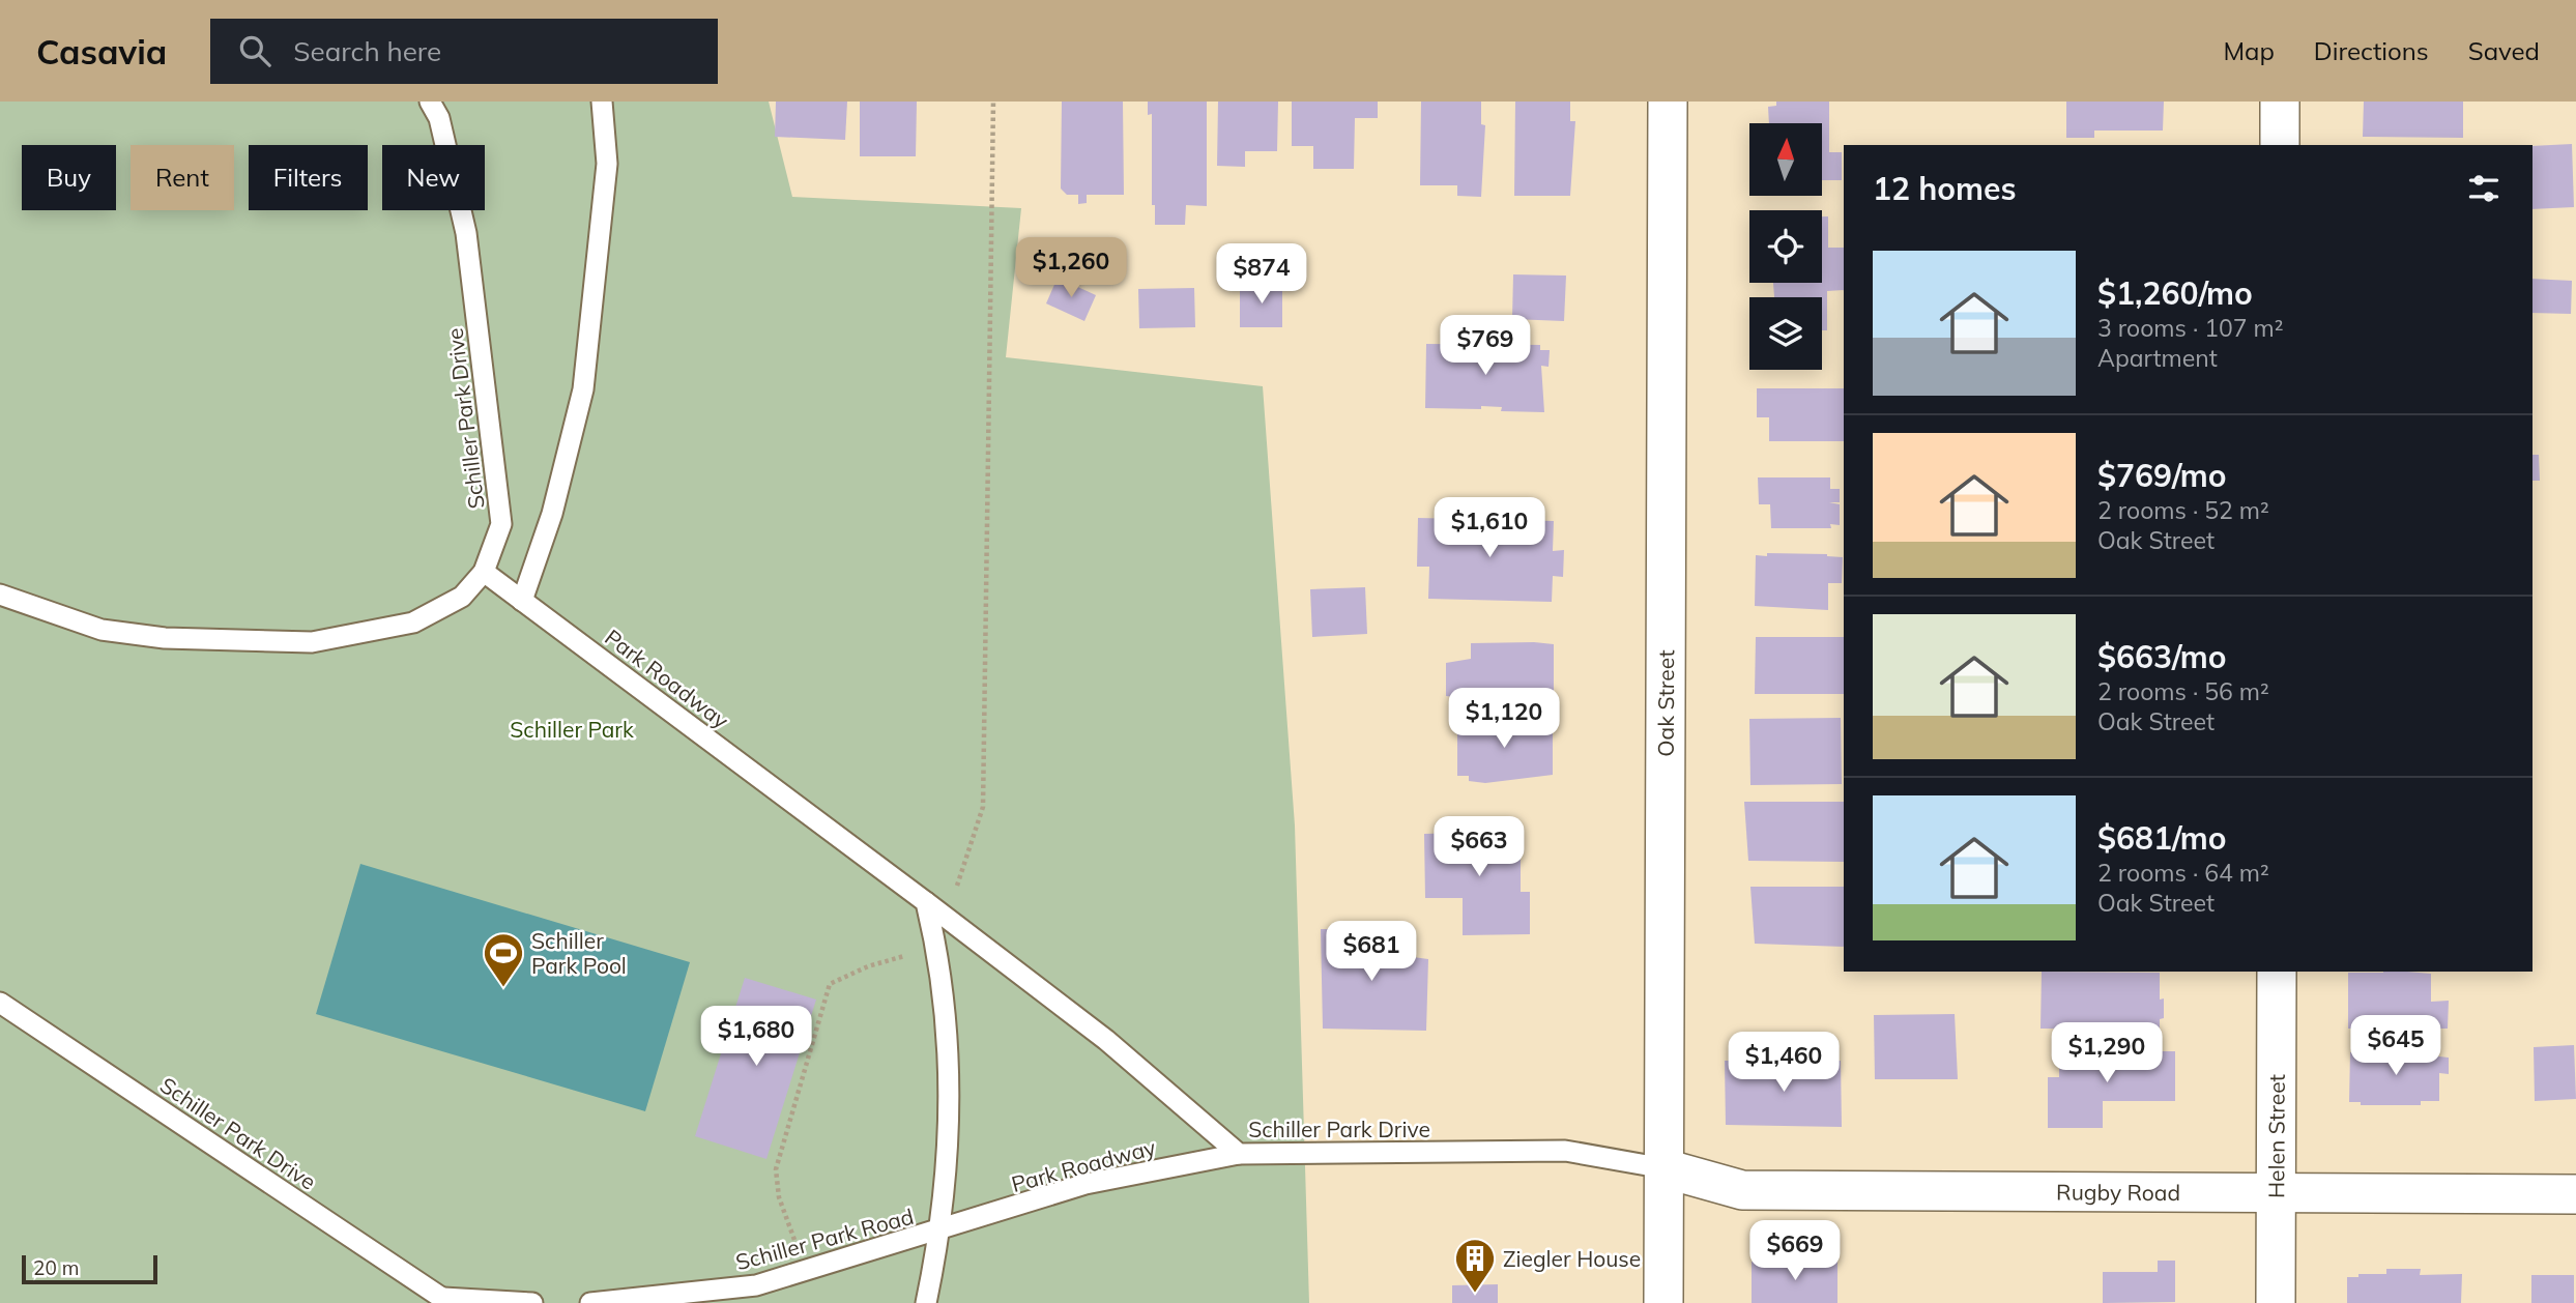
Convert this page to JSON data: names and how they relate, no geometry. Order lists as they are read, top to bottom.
{
  "streets": {
    "street": ["Oak Street", "Helen Street", "Rugby Road"],
    "lane": ["Schiller Park Drive", "Park Roadway", "Schiller Park Road"]
  },
  "crossings": [
    ["Schiller Park Drive", "Park Roadway"],
    ["Schiller Park Drive", "Oak Street"],
    ["Schiller Park Drive", "Rugby Road"],
    ["Park Roadway", "Schiller Park Road"],
    ["Oak Street", "Rugby Road"],
    ["Helen Street", "Rugby Road"]
  ],
  "parks": ["Schiller Park"],
  "places": {
    "sports": ["Schiller Park Pool"],
    "building": ["Ziegler House"]
  },
  "scale_bar": "20 m",
  "north": "top",
  "page": {
    "header": "Casavia",
    "search": "Search here",
    "nav": ["Map", "Directions", "Saved"],
    "chip": [
      "Buy",
      "Rent",
      "Filters",
      "New"
    ],
    "heading": "12 homes",
    "list": [
      {
        "name": "$1,260/mo",
        "note": "3 rooms · 107 m² · Apartment"
      },
      {
        "name": "$769/mo",
        "note": "2 rooms · 52 m² · Oak Street"
      },
      {
        "name": "$663/mo",
        "note": "2 rooms · 56 m² · Oak Street"
      },
      {
        "name": "$681/mo",
        "note": "2 rooms · 64 m² · Oak Street"
      }
    ],
    "price": [
      "$1,260",
      "$874",
      "$769",
      "$1,610",
      "$1,120",
      "$663",
      "$681",
      "$1,680",
      "$645",
      "$1,290",
      "$1,460",
      "$669"
    ],
    "scale": "20 m"
  }
}
